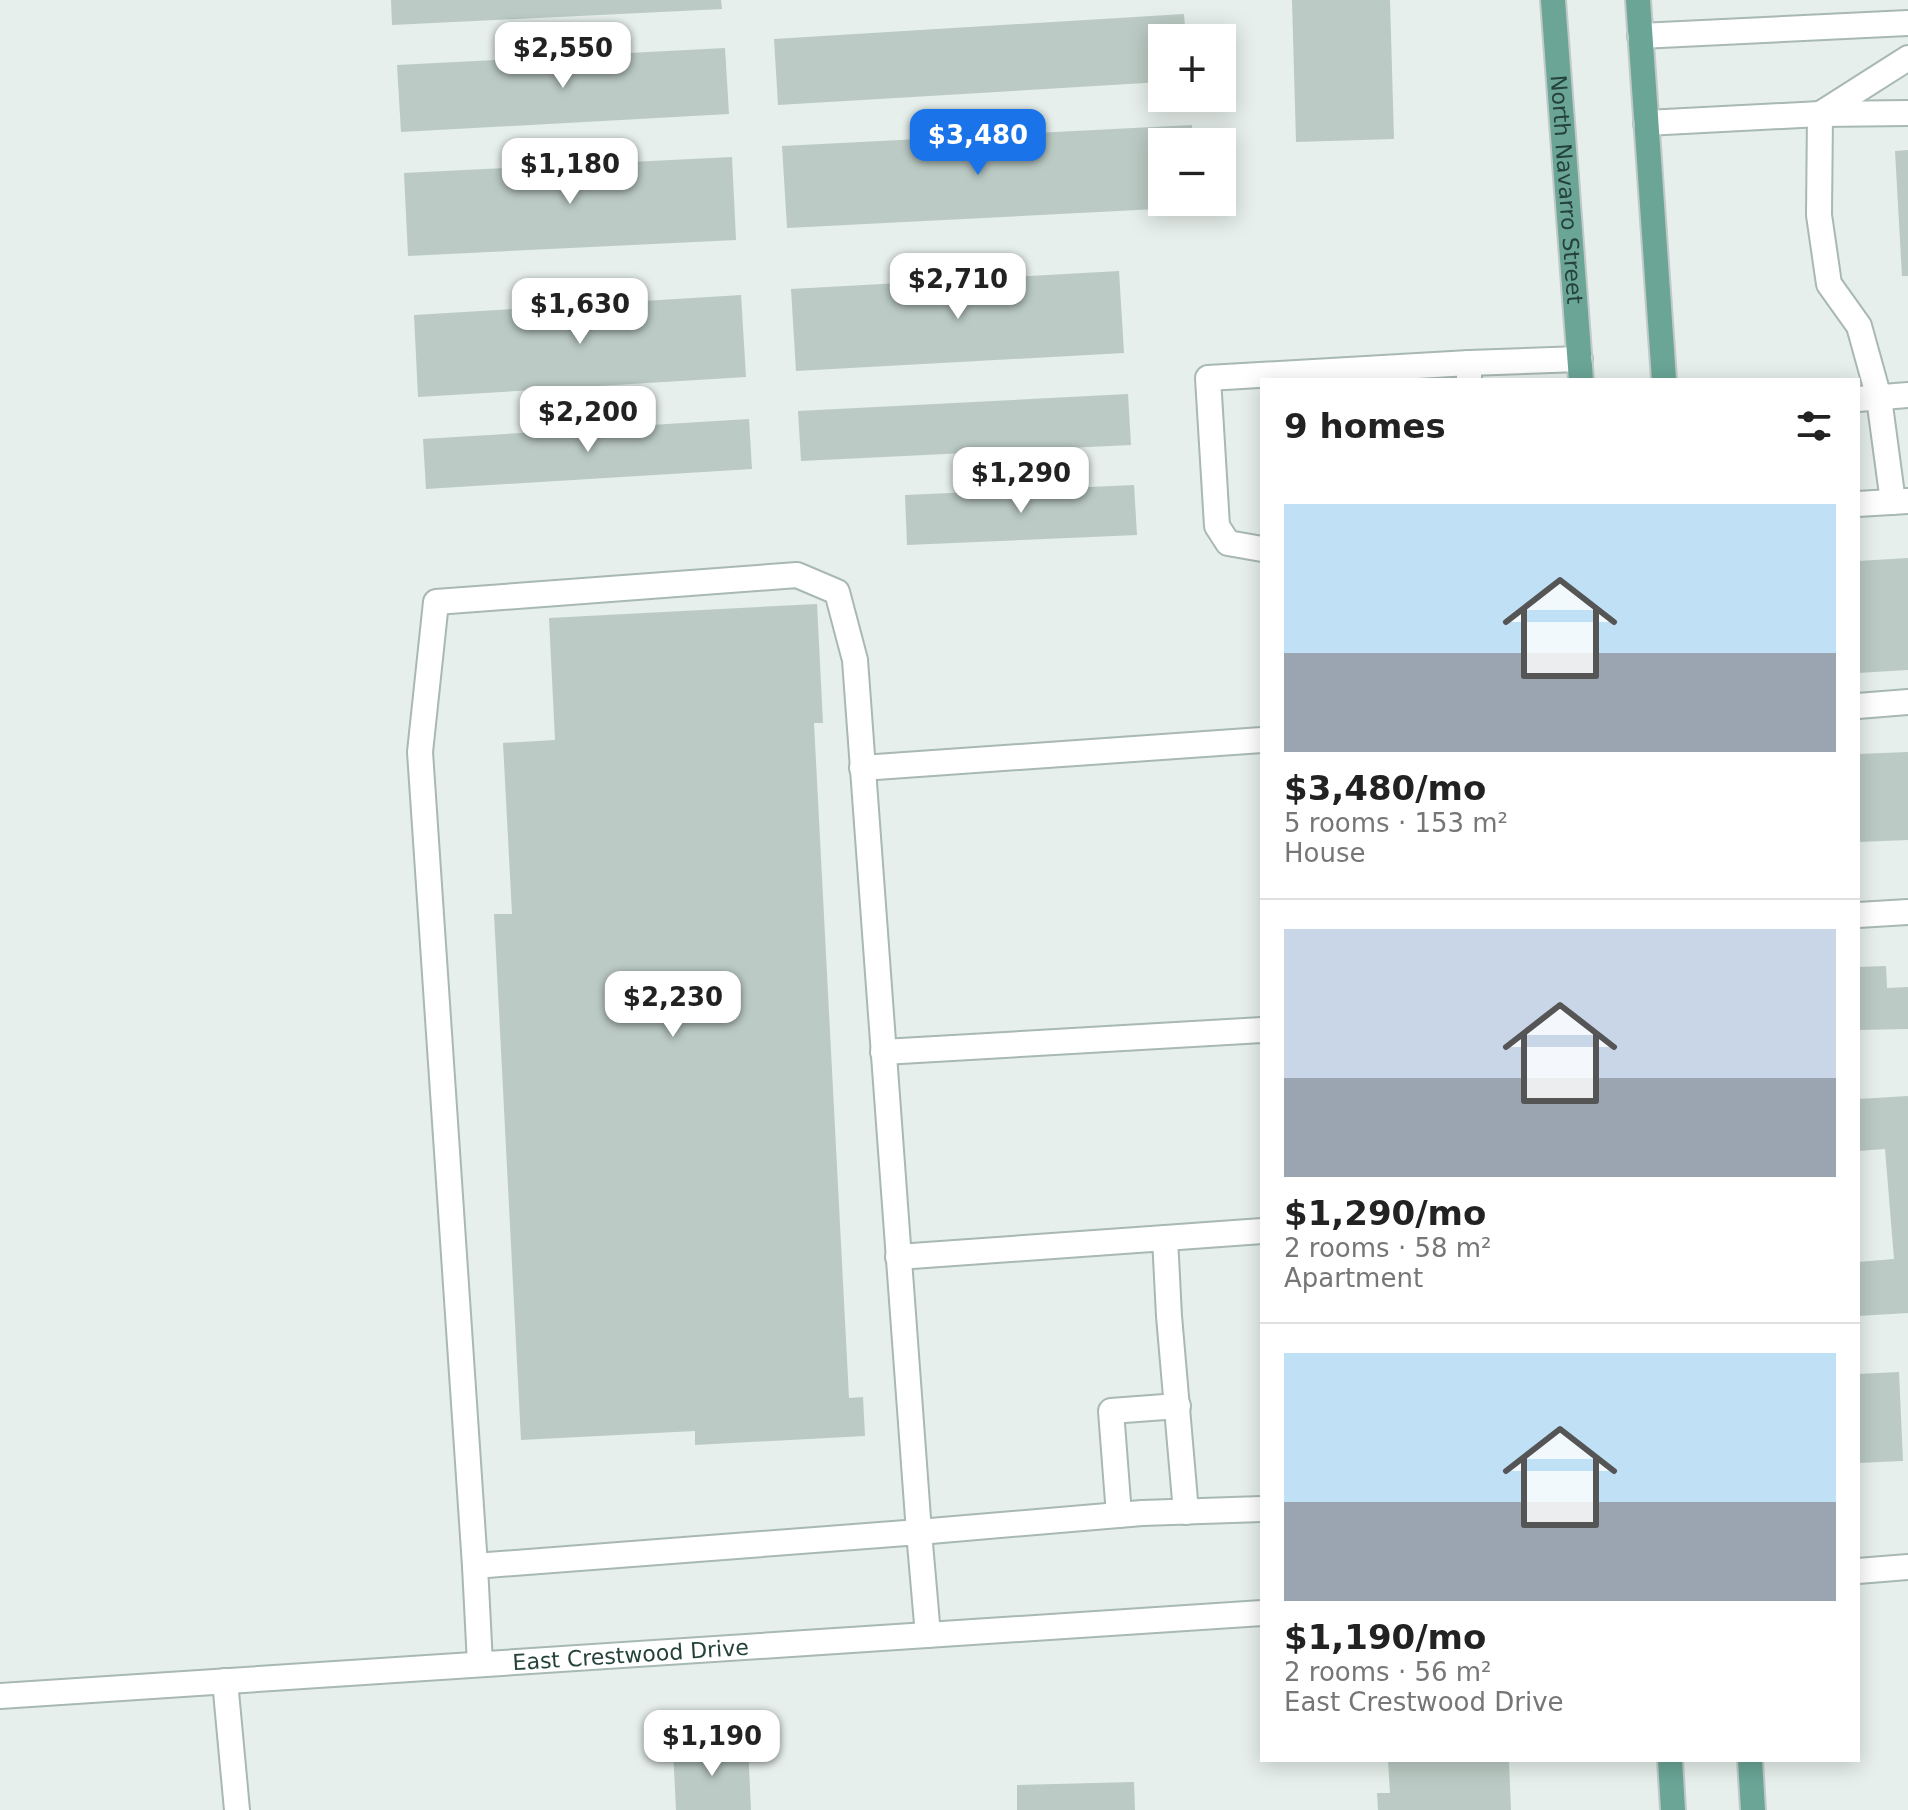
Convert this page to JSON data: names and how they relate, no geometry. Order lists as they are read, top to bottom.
{
  "streets": {
    "main road": ["North Navarro Street"],
    "street": ["East Crestwood Drive"]
  },
  "page": {
    "price": [
      "$2,550",
      "$3,480",
      "$1,180",
      "$2,710",
      "$1,630",
      "$2,200",
      "$1,290",
      "$2,230",
      "$1,190"
    ],
    "map_buttons": ["+", "−"],
    "heading": "9 homes",
    "list": [
      {
        "name": "$3,480/mo",
        "note": "5 rooms · 153 m² · House"
      },
      {
        "name": "$1,290/mo",
        "note": "2 rooms · 58 m² · Apartment"
      },
      {
        "name": "$1,190/mo",
        "note": "2 rooms · 56 m² · East Crestwood Drive"
      }
    ]
  }
}
